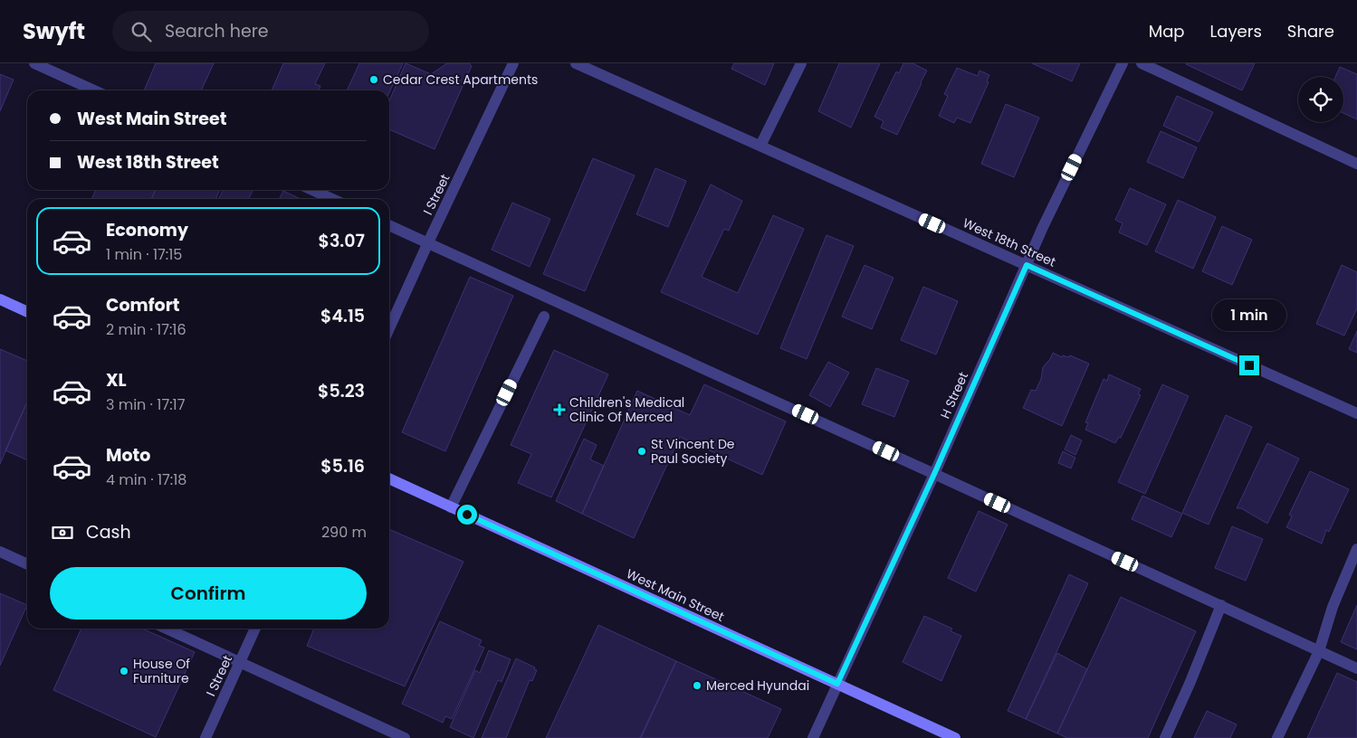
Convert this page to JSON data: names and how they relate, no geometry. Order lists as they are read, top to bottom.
{
  "streets": {
    "street": [
      "I Street",
      "West 18th Street",
      "H Street",
      "West Main Street"
    ]
  },
  "crossings": [
    ["West 18th Street", "H Street"],
    ["H Street", "West Main Street"]
  ],
  "places": {
    "other": [
      "Cedar Crest Apartments",
      "St Vincent De Paul Society",
      "House Of Furniture",
      "Merced Hyundai"
    ],
    "health": ["Children's Medical Clinic Of Merced"]
  },
  "page": {
    "header": "Swyft",
    "search": "Search here",
    "nav": ["Map", "Layers", "Share"],
    "banner": ["West Main Street", "West 18th Street"],
    "list": [
      {
        "name": "Economy",
        "note": "1 min · 17:15",
        "value": "$3.07"
      },
      {
        "name": "Comfort",
        "note": "2 min · 17:16",
        "value": "$4.15"
      },
      {
        "name": "XL",
        "note": "3 min · 17:17",
        "value": "$5.23"
      },
      {
        "name": "Moto",
        "note": "4 min · 17:18",
        "value": "$5.16"
      }
    ],
    "bubble": "1 min",
    "pay": ["Cash", "290 m"],
    "buttons": "Confirm"
  }
}
